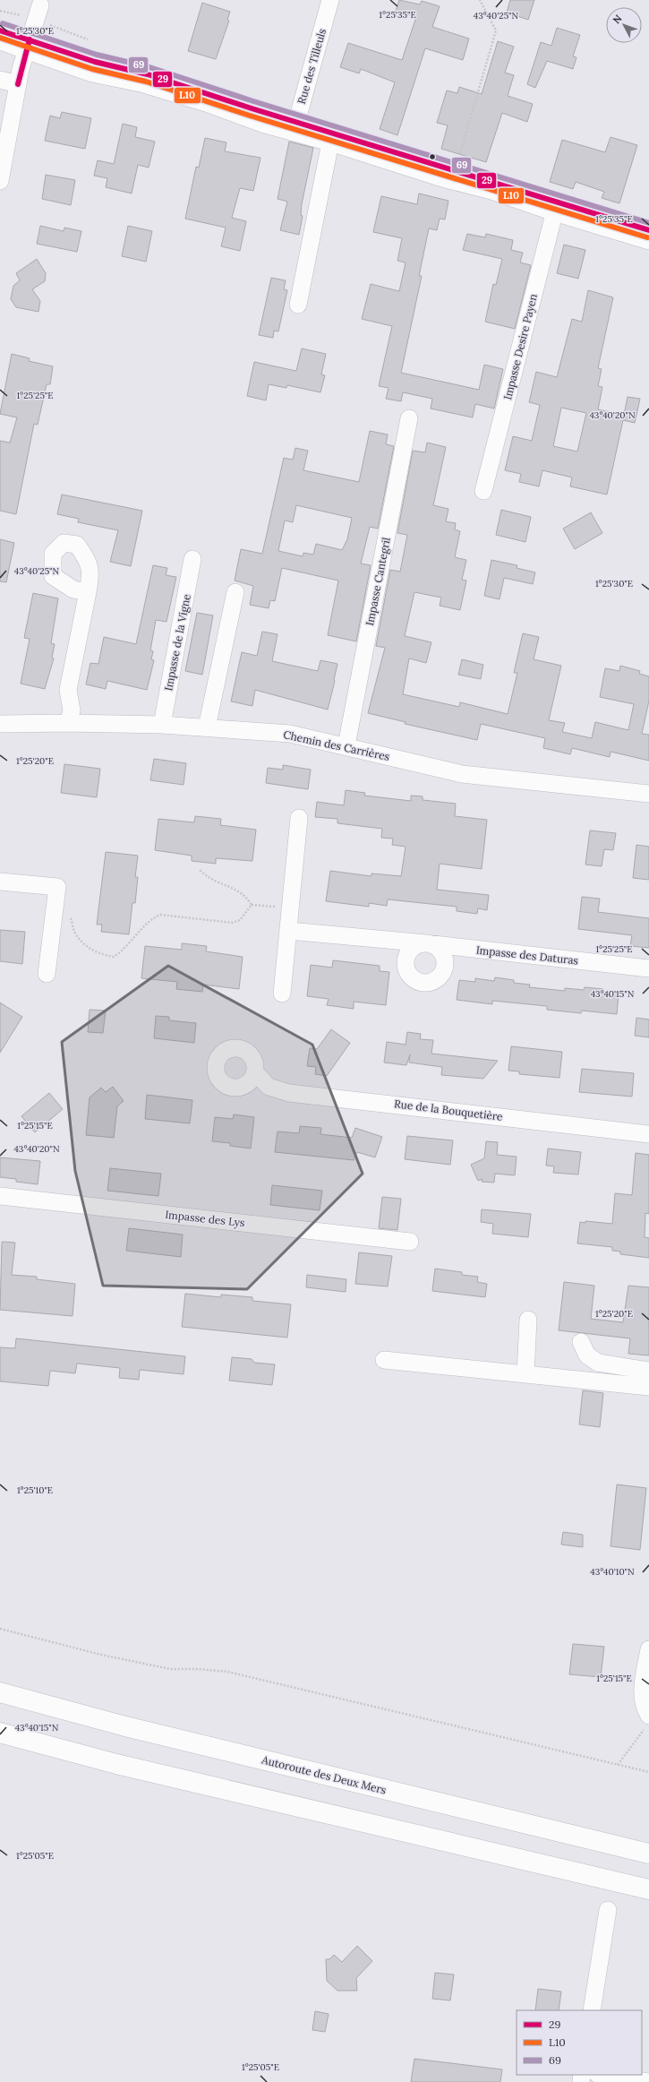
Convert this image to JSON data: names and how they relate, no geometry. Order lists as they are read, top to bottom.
{
  "streets": {
    "main road": ["Autoroute des Deux Mers"],
    "street": [
      "Rue des Tilleuls",
      "Impasse Desire Payen",
      "Impasse Cantegril",
      "Impasse de la Vigne",
      "Chemin des Carrières",
      "Impasse des Daturas",
      "Rue de la Bouquetière",
      "Impasse des Lys"
    ]
  },
  "crossings": [
    ["Impasse Cantegril", "Chemin des Carrières"],
    ["Impasse de la Vigne", "Chemin des Carrières"]
  ],
  "lines": ["transit line 69", "transit line 29", "transit line L10"],
  "legend": ["29", "L10", "69"],
  "north": "top left",
  "coordinates": [
    "1°25'35\"E",
    "43°40'25\"N",
    "1°25'30\"E",
    "1°25'25\"E",
    "43°40'20\"N",
    "1°25'20\"E",
    "43°40'15\"N",
    "1°25'15\"E",
    "1°25'10\"E",
    "43°40'10\"N",
    "1°25'05\"E"
  ]
}
